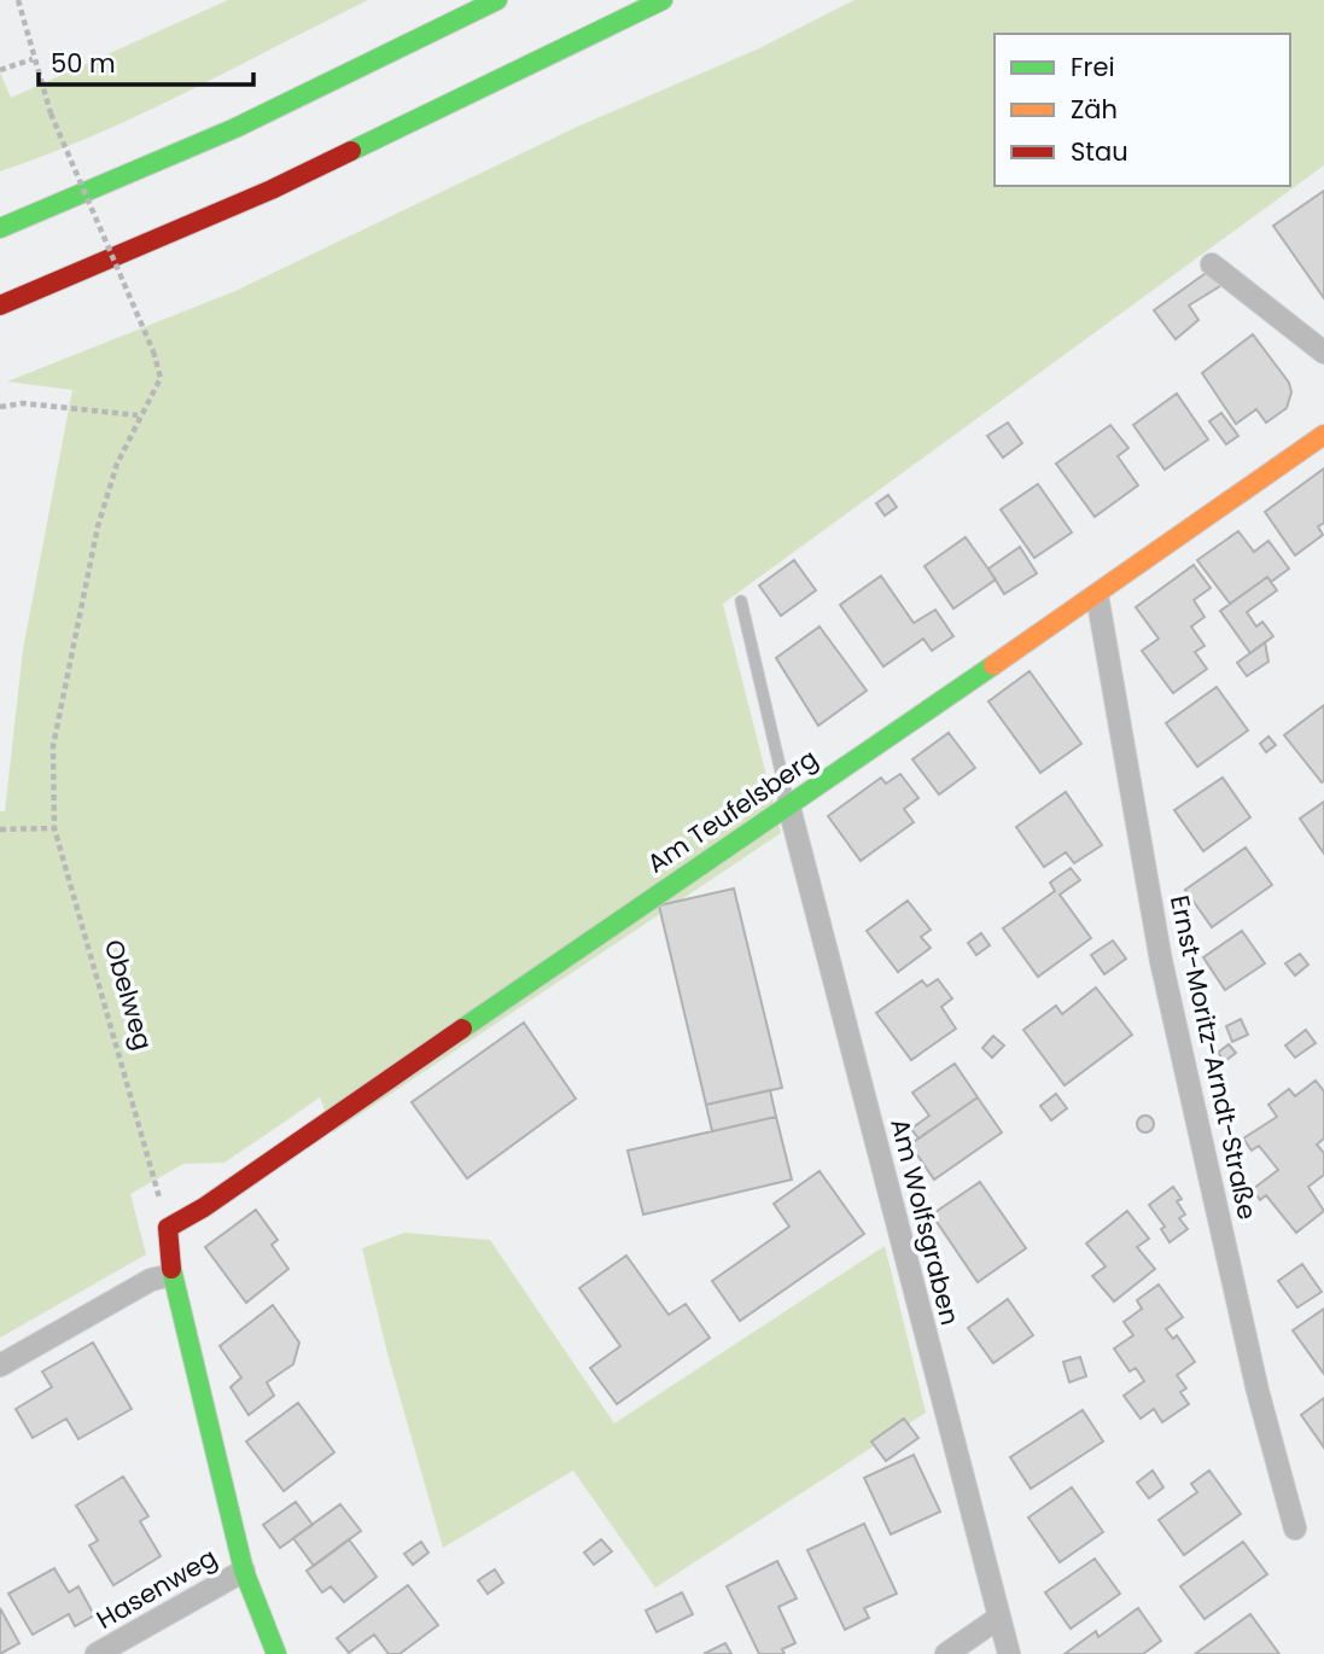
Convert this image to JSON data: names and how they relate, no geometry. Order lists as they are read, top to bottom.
{
  "streets": {
    "main road": ["Am Teufelsberg"],
    "street": ["Ernst-Moritz-Arndt-Straße", "Am Wolfsgraben", "Hasenweg"],
    "path": ["Obelweg"]
  },
  "crossings": [
    ["Am Teufelsberg", "Obelweg"],
    ["Am Teufelsberg", "Ernst-Moritz-Arndt-Straße"],
    ["Am Teufelsberg", "Am Wolfsgraben"]
  ],
  "legend": ["Frei", "Zäh", "Stau"],
  "scale_bar": "50 m"
}
